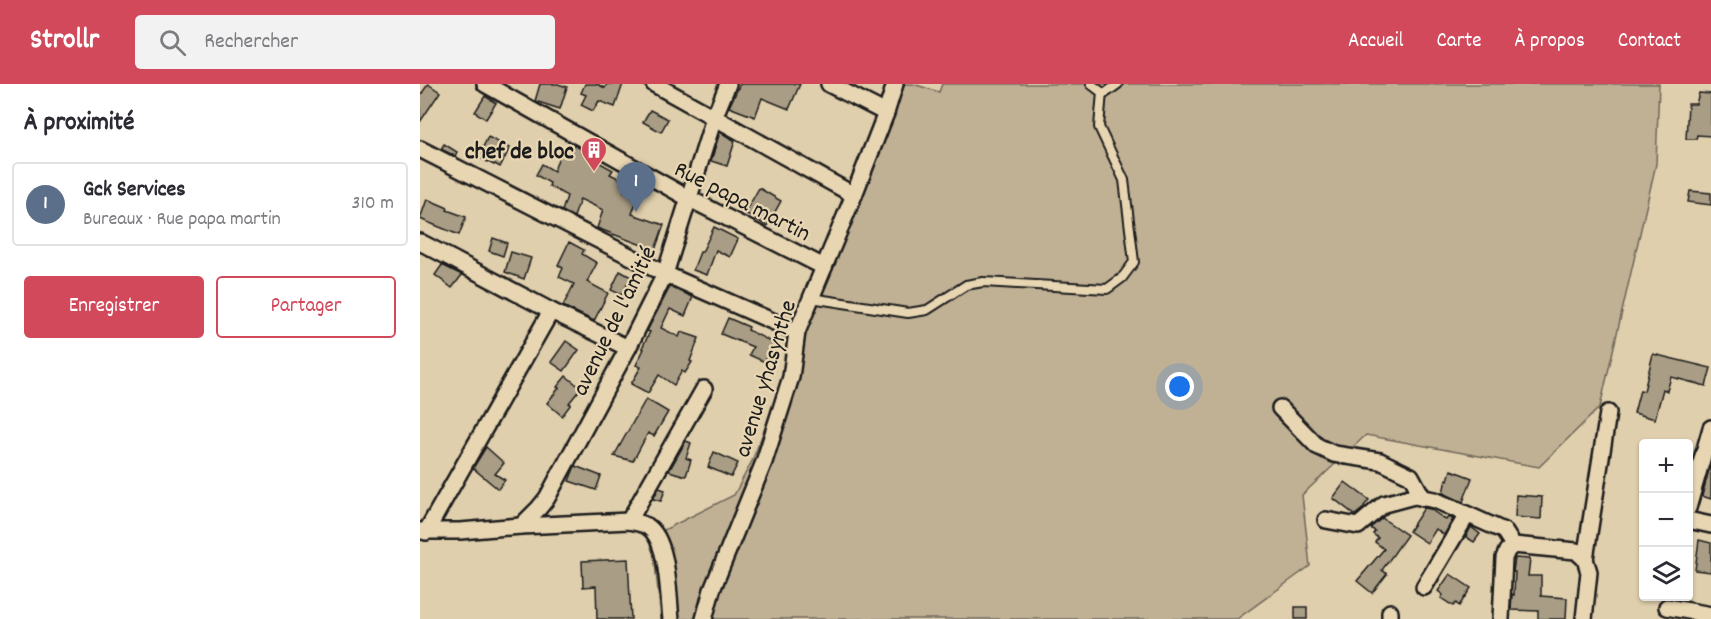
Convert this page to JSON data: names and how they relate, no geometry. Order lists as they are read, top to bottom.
{
  "streets": {
    "street": ["Rue papa martin", "avenue de l'amitié", "avenue yhasynthe"]
  },
  "crossings": [
    ["Rue papa martin", "avenue de l'amitié"],
    ["Rue papa martin", "avenue yhasynthe"]
  ],
  "places": {
    "building": ["chef de bloc"]
  },
  "page": {
    "header": "Strollr",
    "search": "Rechercher",
    "nav": [
      "Accueil",
      "Carte",
      "À propos",
      "Contact"
    ],
    "heading": "À proximité",
    "list": [
      {
        "mark": "1",
        "name": "Gck Services",
        "note": "Bureaux · Rue papa martin",
        "value": "310 m"
      }
    ],
    "pins": "1",
    "buttons": ["Enregistrer", "Partager"],
    "map_buttons": ["+", "−"]
  }
}
